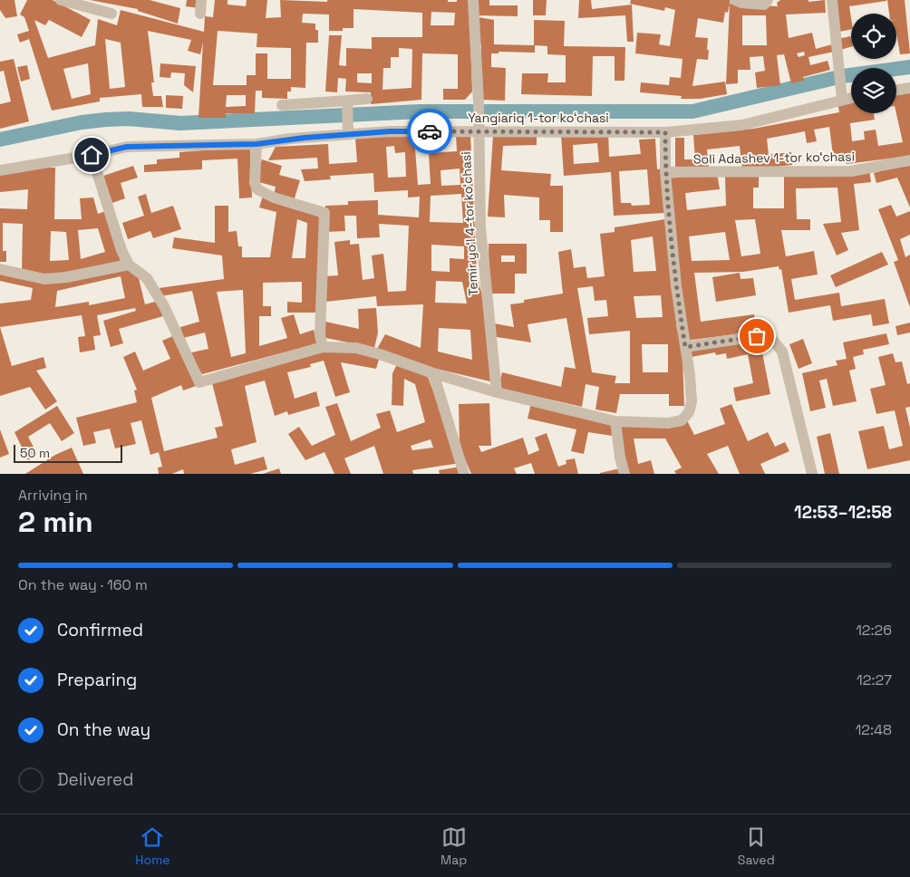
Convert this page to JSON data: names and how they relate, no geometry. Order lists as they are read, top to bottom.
{
  "streets": {
    "street": ["Yangiariq 1-tor koʻchasi", "Soli Adashev 1-tor koʻchasi", "Temir yoʻl 4-tor koʻchasi"]
  },
  "crossings": [
    ["Yangiariq 1-tor koʻchasi", "Temir yoʻl 4-tor koʻchasi"]
  ],
  "scale_bar": "50 m",
  "page": {
    "scale": "50 m",
    "heading": ["2 min", "Arriving in", "12:53–12:58"],
    "bar": "On the way · 160 m",
    "list": [
      ["Confirmed", "12:26"],
      ["Preparing", "12:27"],
      ["On the way", "12:48"],
      "Delivered"
    ],
    "tabs": ["Home", "Map", "Saved"]
  }
}
